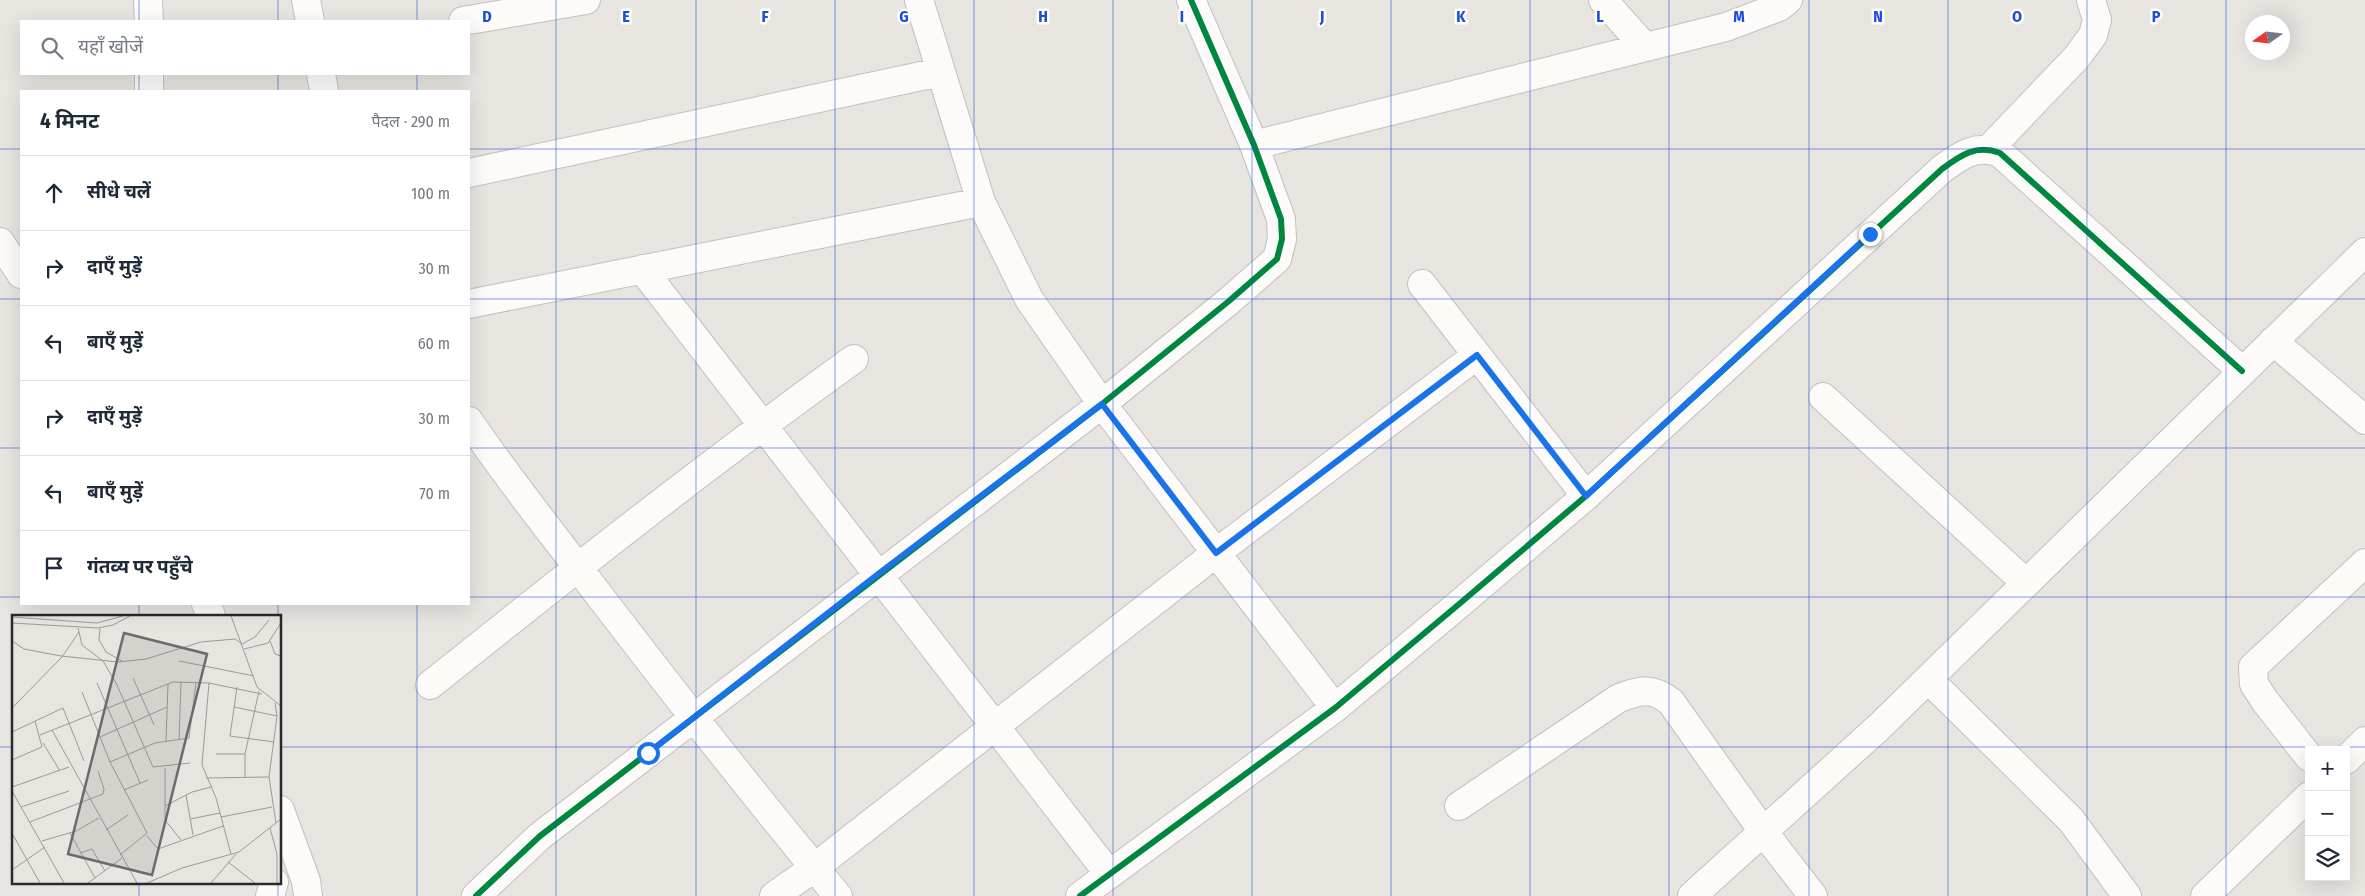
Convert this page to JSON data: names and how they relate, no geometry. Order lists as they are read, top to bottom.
{
  "north": "left",
  "page": {
    "search": "यहाँ खोजें",
    "heading": ["4 मिनट", "पैदल · 290 m"],
    "list": [
      ["सीधे चलें", "100 m"],
      ["दाएँ मुड़ें", "30 m"],
      ["बाएँ मुड़ें", "60 m"],
      ["दाएँ मुड़ें", "30 m"],
      ["बाएँ मुड़ें", "70 m"],
      "गंतव्य पर पहुँचे"
    ],
    "map_buttons": ["+", "−"]
  },
  "grid": {
    "columns": [
      "D",
      "E",
      "F",
      "G",
      "H",
      "I",
      "J",
      "K",
      "L",
      "M",
      "N",
      "O",
      "P"
    ]
  }
}
